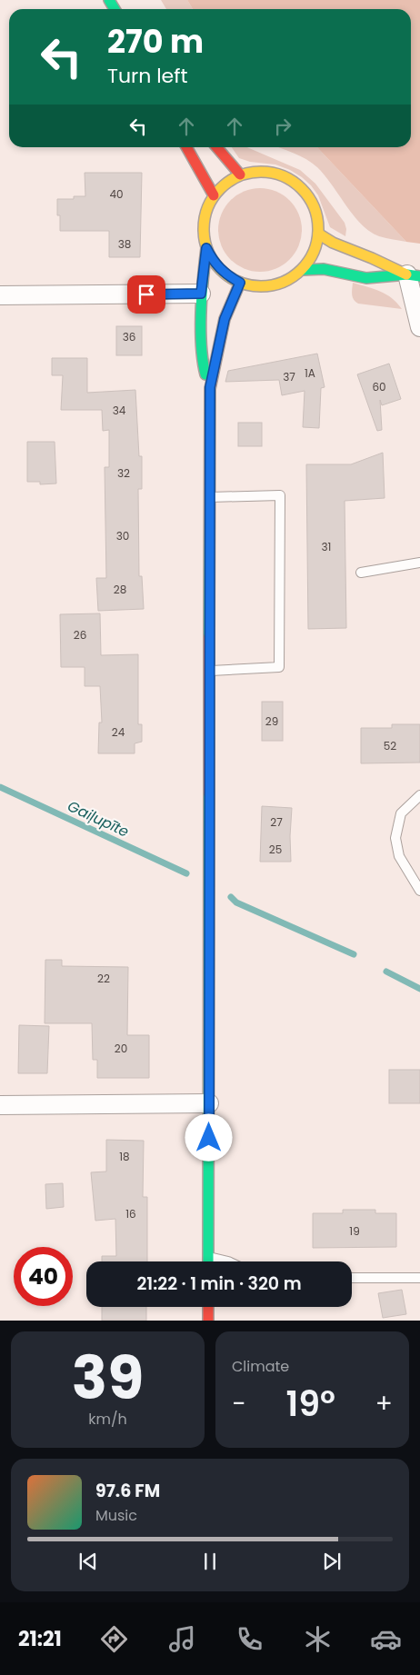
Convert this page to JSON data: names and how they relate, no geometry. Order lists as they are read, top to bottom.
{
  "water": ["Gaiļupīte"],
  "house_numbers": [
    "40",
    "38",
    "36",
    "1A",
    "37",
    "60",
    "34",
    "32",
    "30",
    "31",
    "28",
    "26",
    "29",
    "24",
    "52",
    "27",
    "25",
    "22",
    "20",
    "18",
    "16",
    "19"
  ],
  "page": {
    "turn": ["270 m", "Turn left"],
    "limit": "40",
    "trip": "21:22 · 1 min · 320 m",
    "tile": [
      ["39", "km/h"],
      "Climate"
    ],
    "heat": ["−", "19°", "+"],
    "song": ["97.6 FM", "Music"],
    "tabs": "21:21"
  }
}
